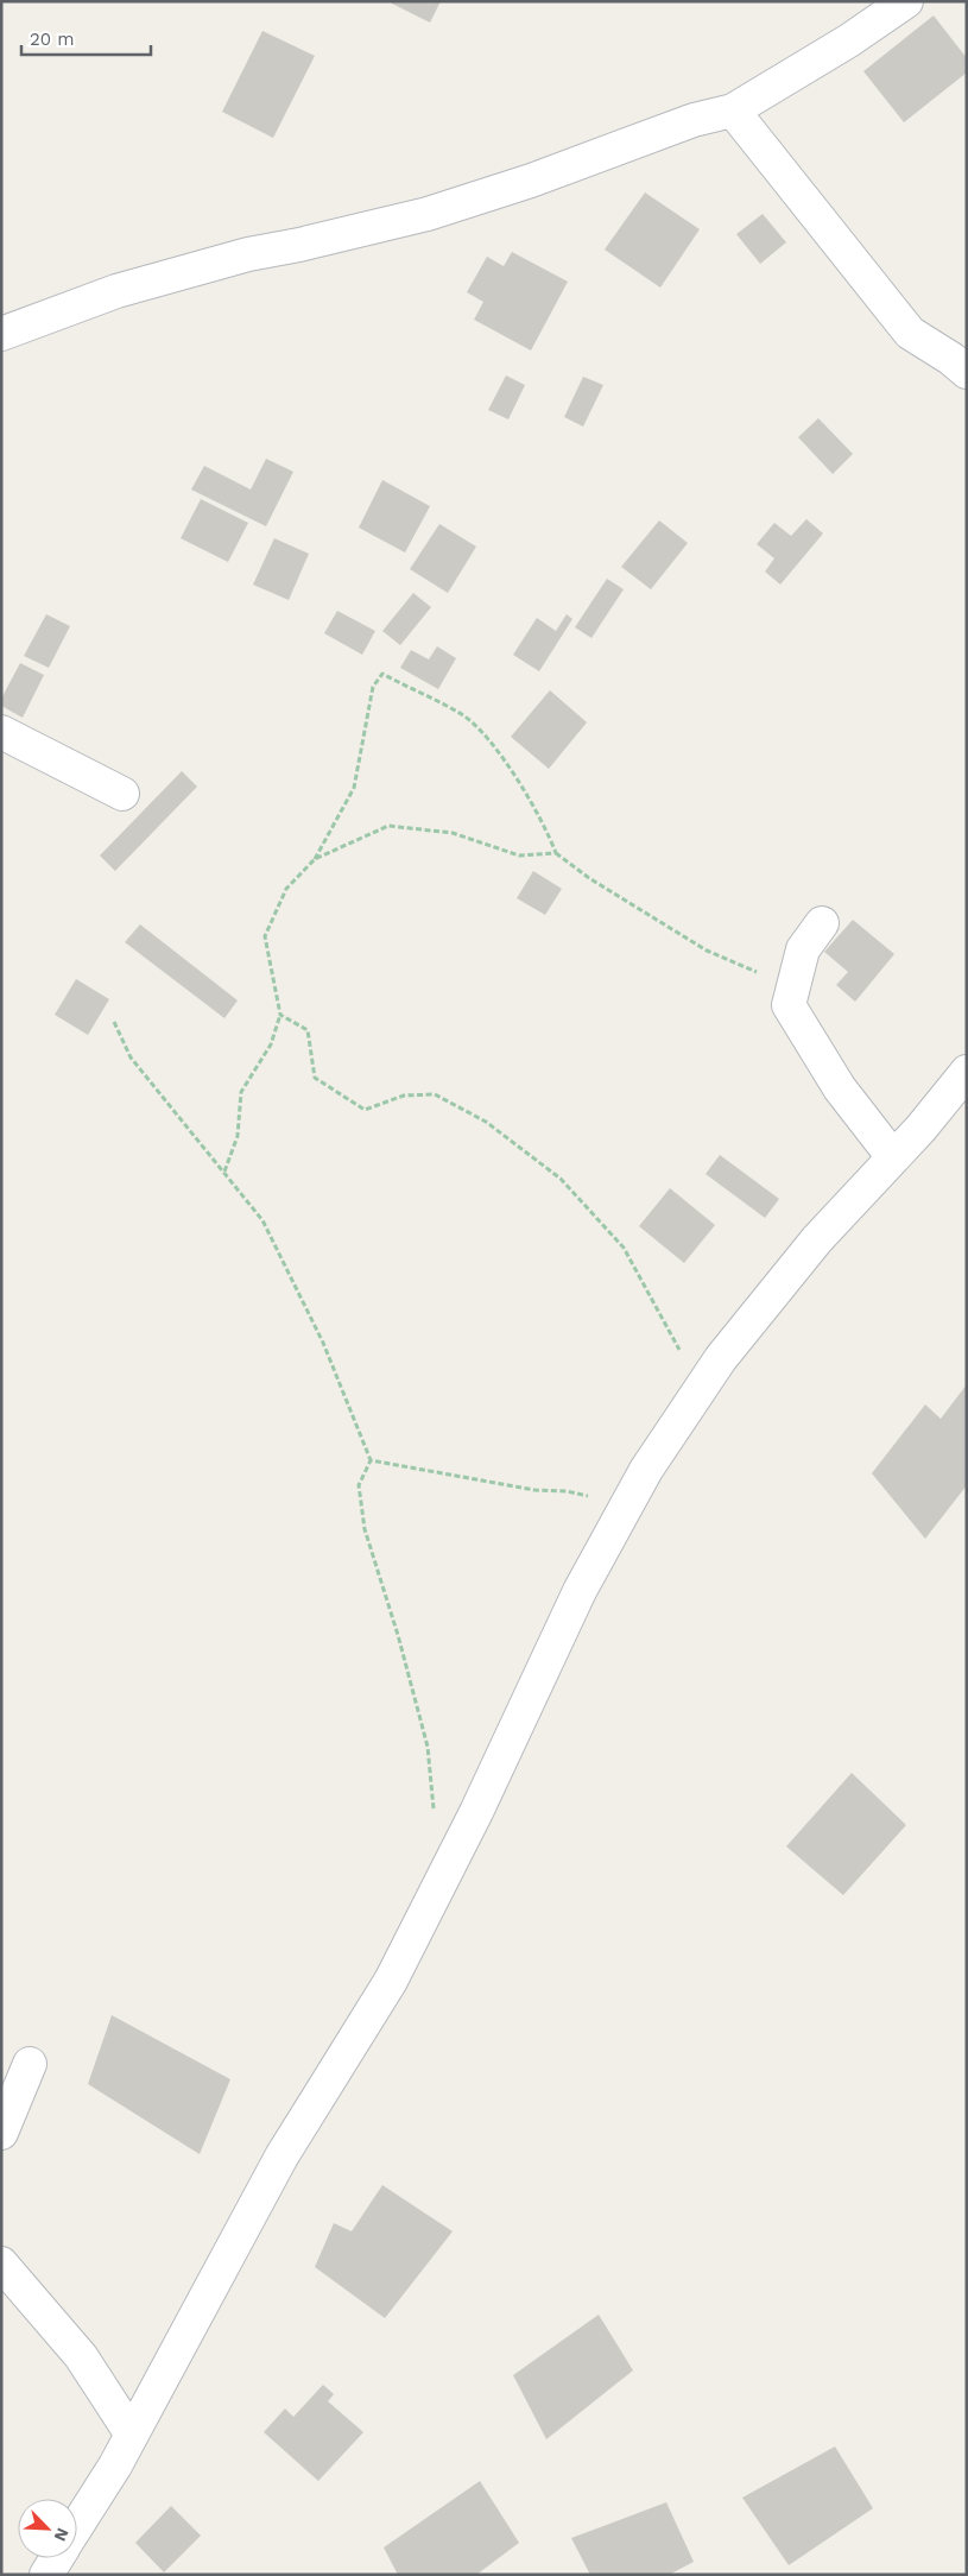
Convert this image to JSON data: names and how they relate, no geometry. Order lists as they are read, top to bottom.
{
  "scale_bar": "20 m",
  "north": "bottom right"
}
